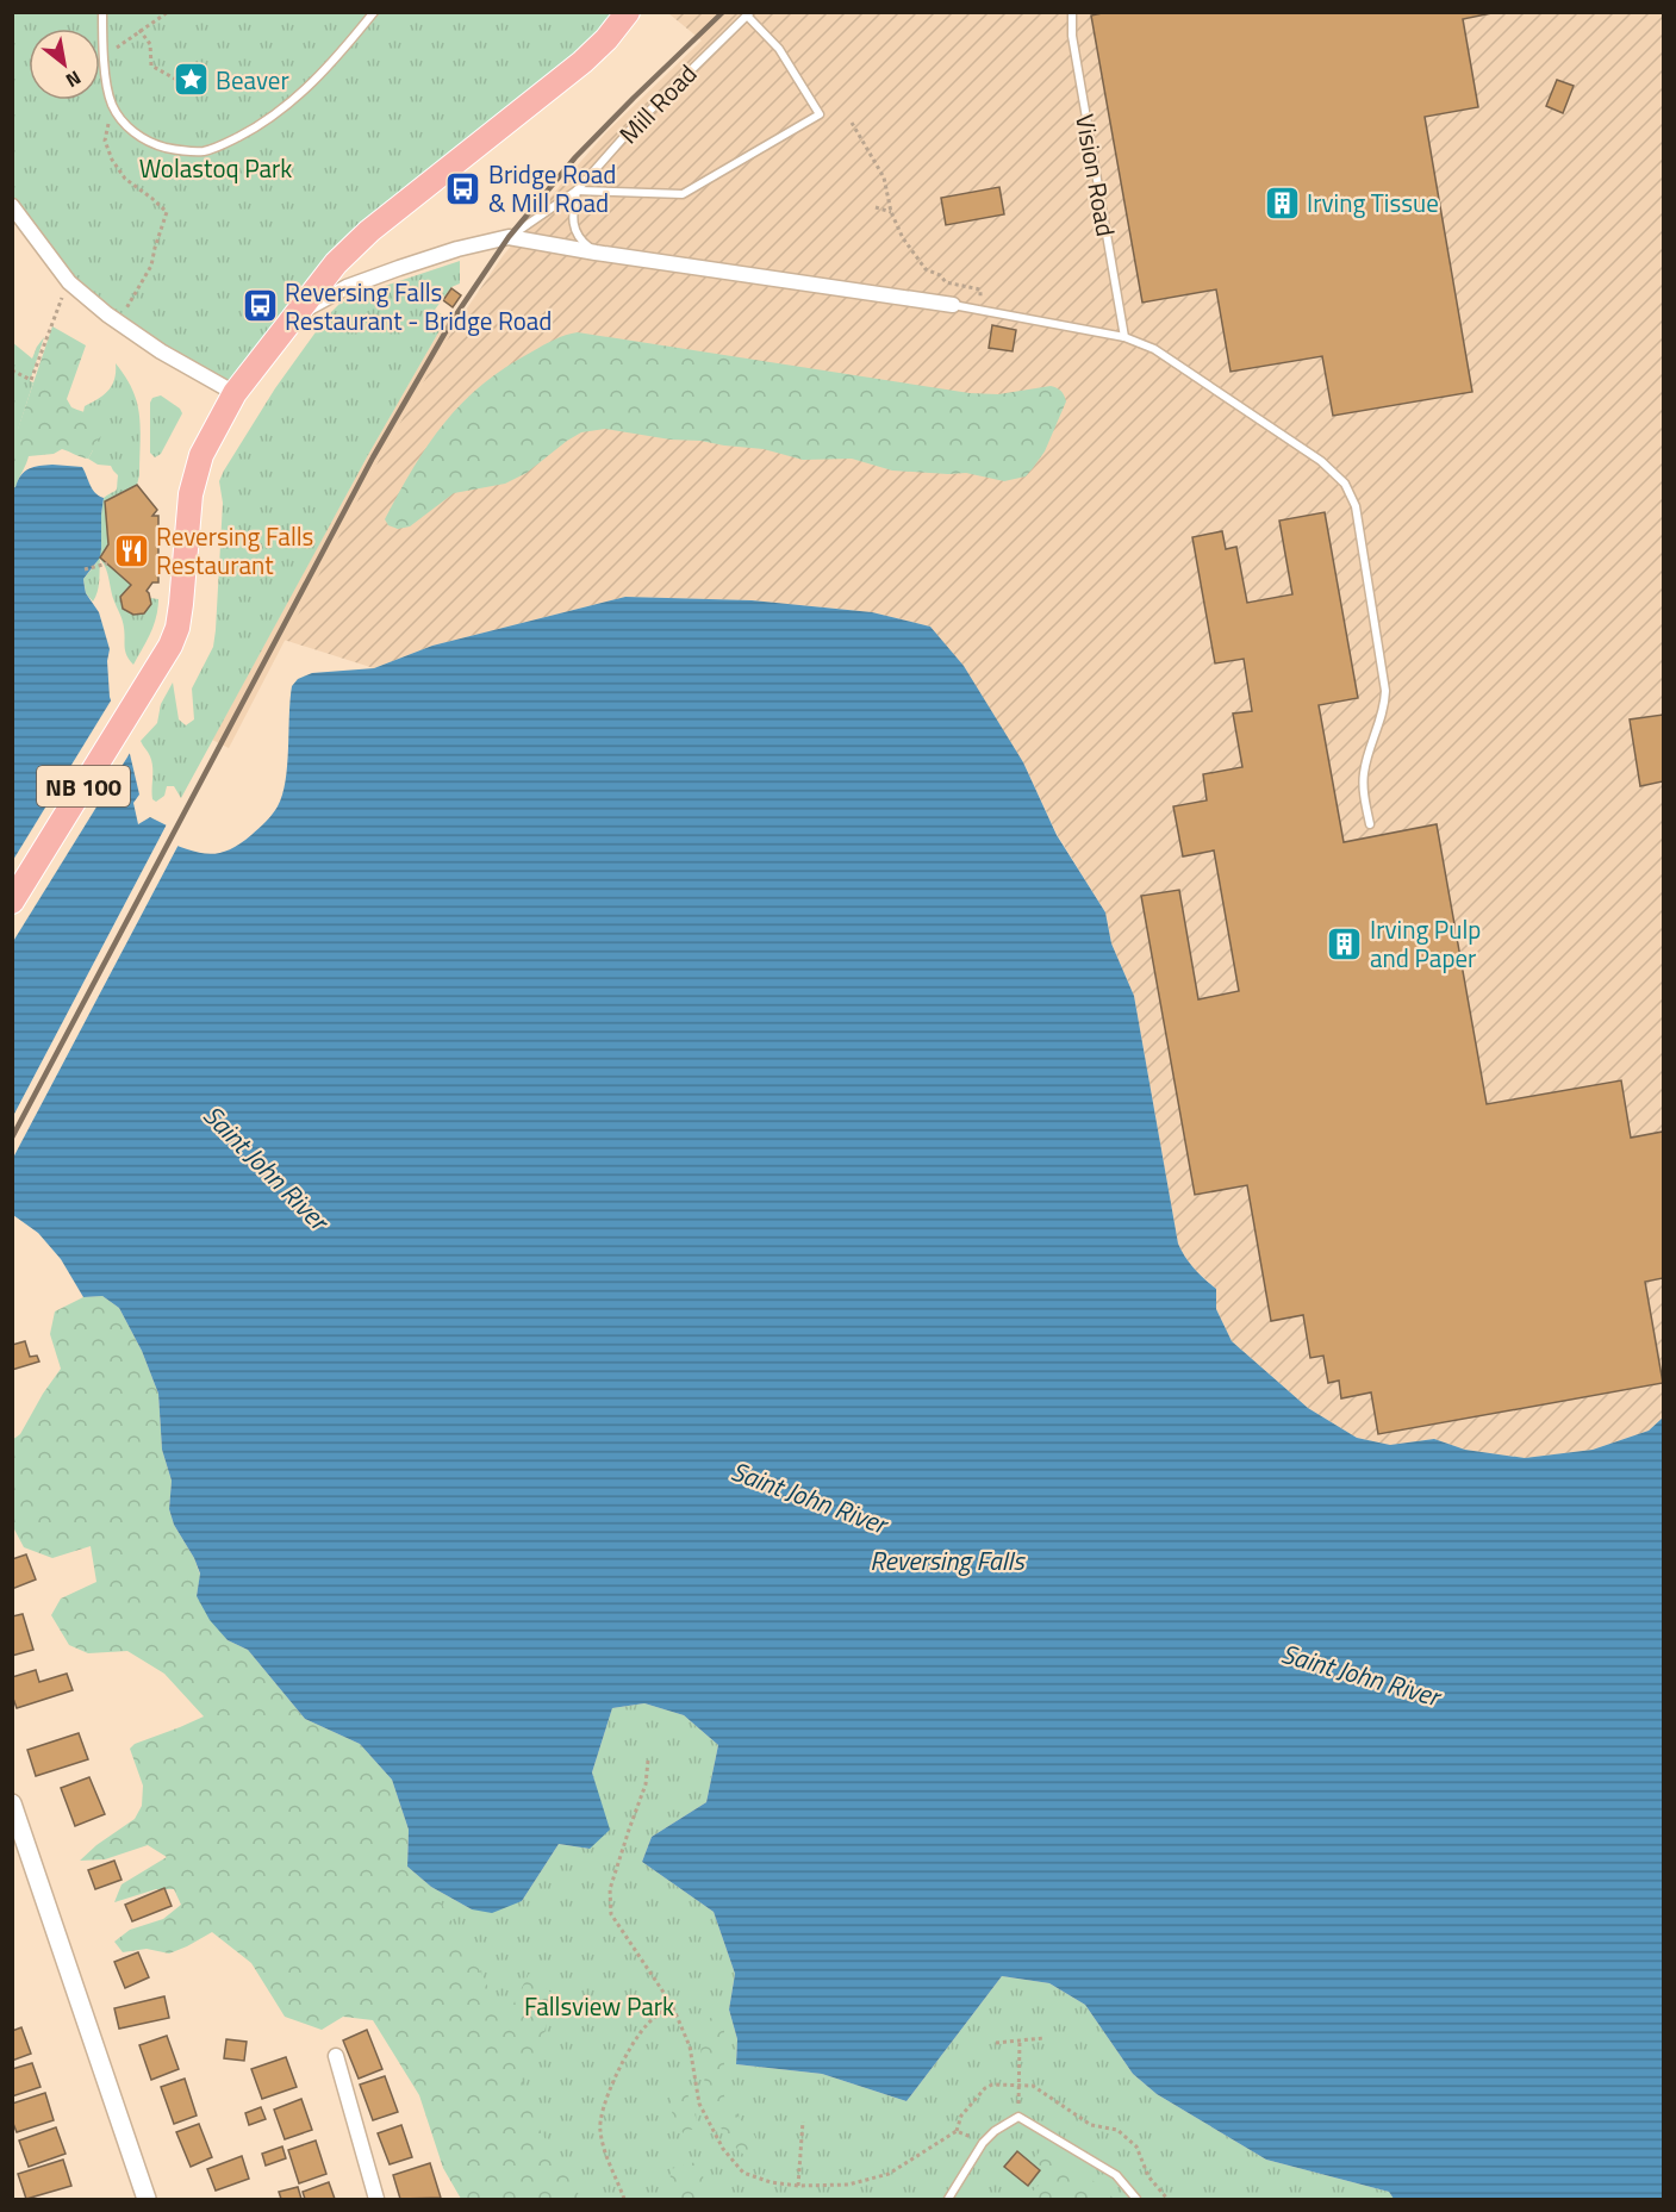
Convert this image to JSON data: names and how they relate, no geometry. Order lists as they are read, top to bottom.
{
  "streets": {
    "main road": ["NB 100"],
    "street": ["Mill Road"],
    "lane": ["Vision Road"]
  },
  "crossings": [
    ["Mill Road", "NB 100"]
  ],
  "water": ["Saint John River", "Reversing Falls"],
  "parks": ["Wolastoq Park", "Fallsview Park"],
  "places": {
    "place": ["Beaver"],
    "bus stop": ["Bridge Road & Mill Road", "Reversing Falls Restaurant - Bridge Road"],
    "building": ["Irving Tissue", "Irving Pulp and Paper"],
    "restaurant": ["Reversing Falls Restaurant"]
  },
  "north": "bottom right"
}
